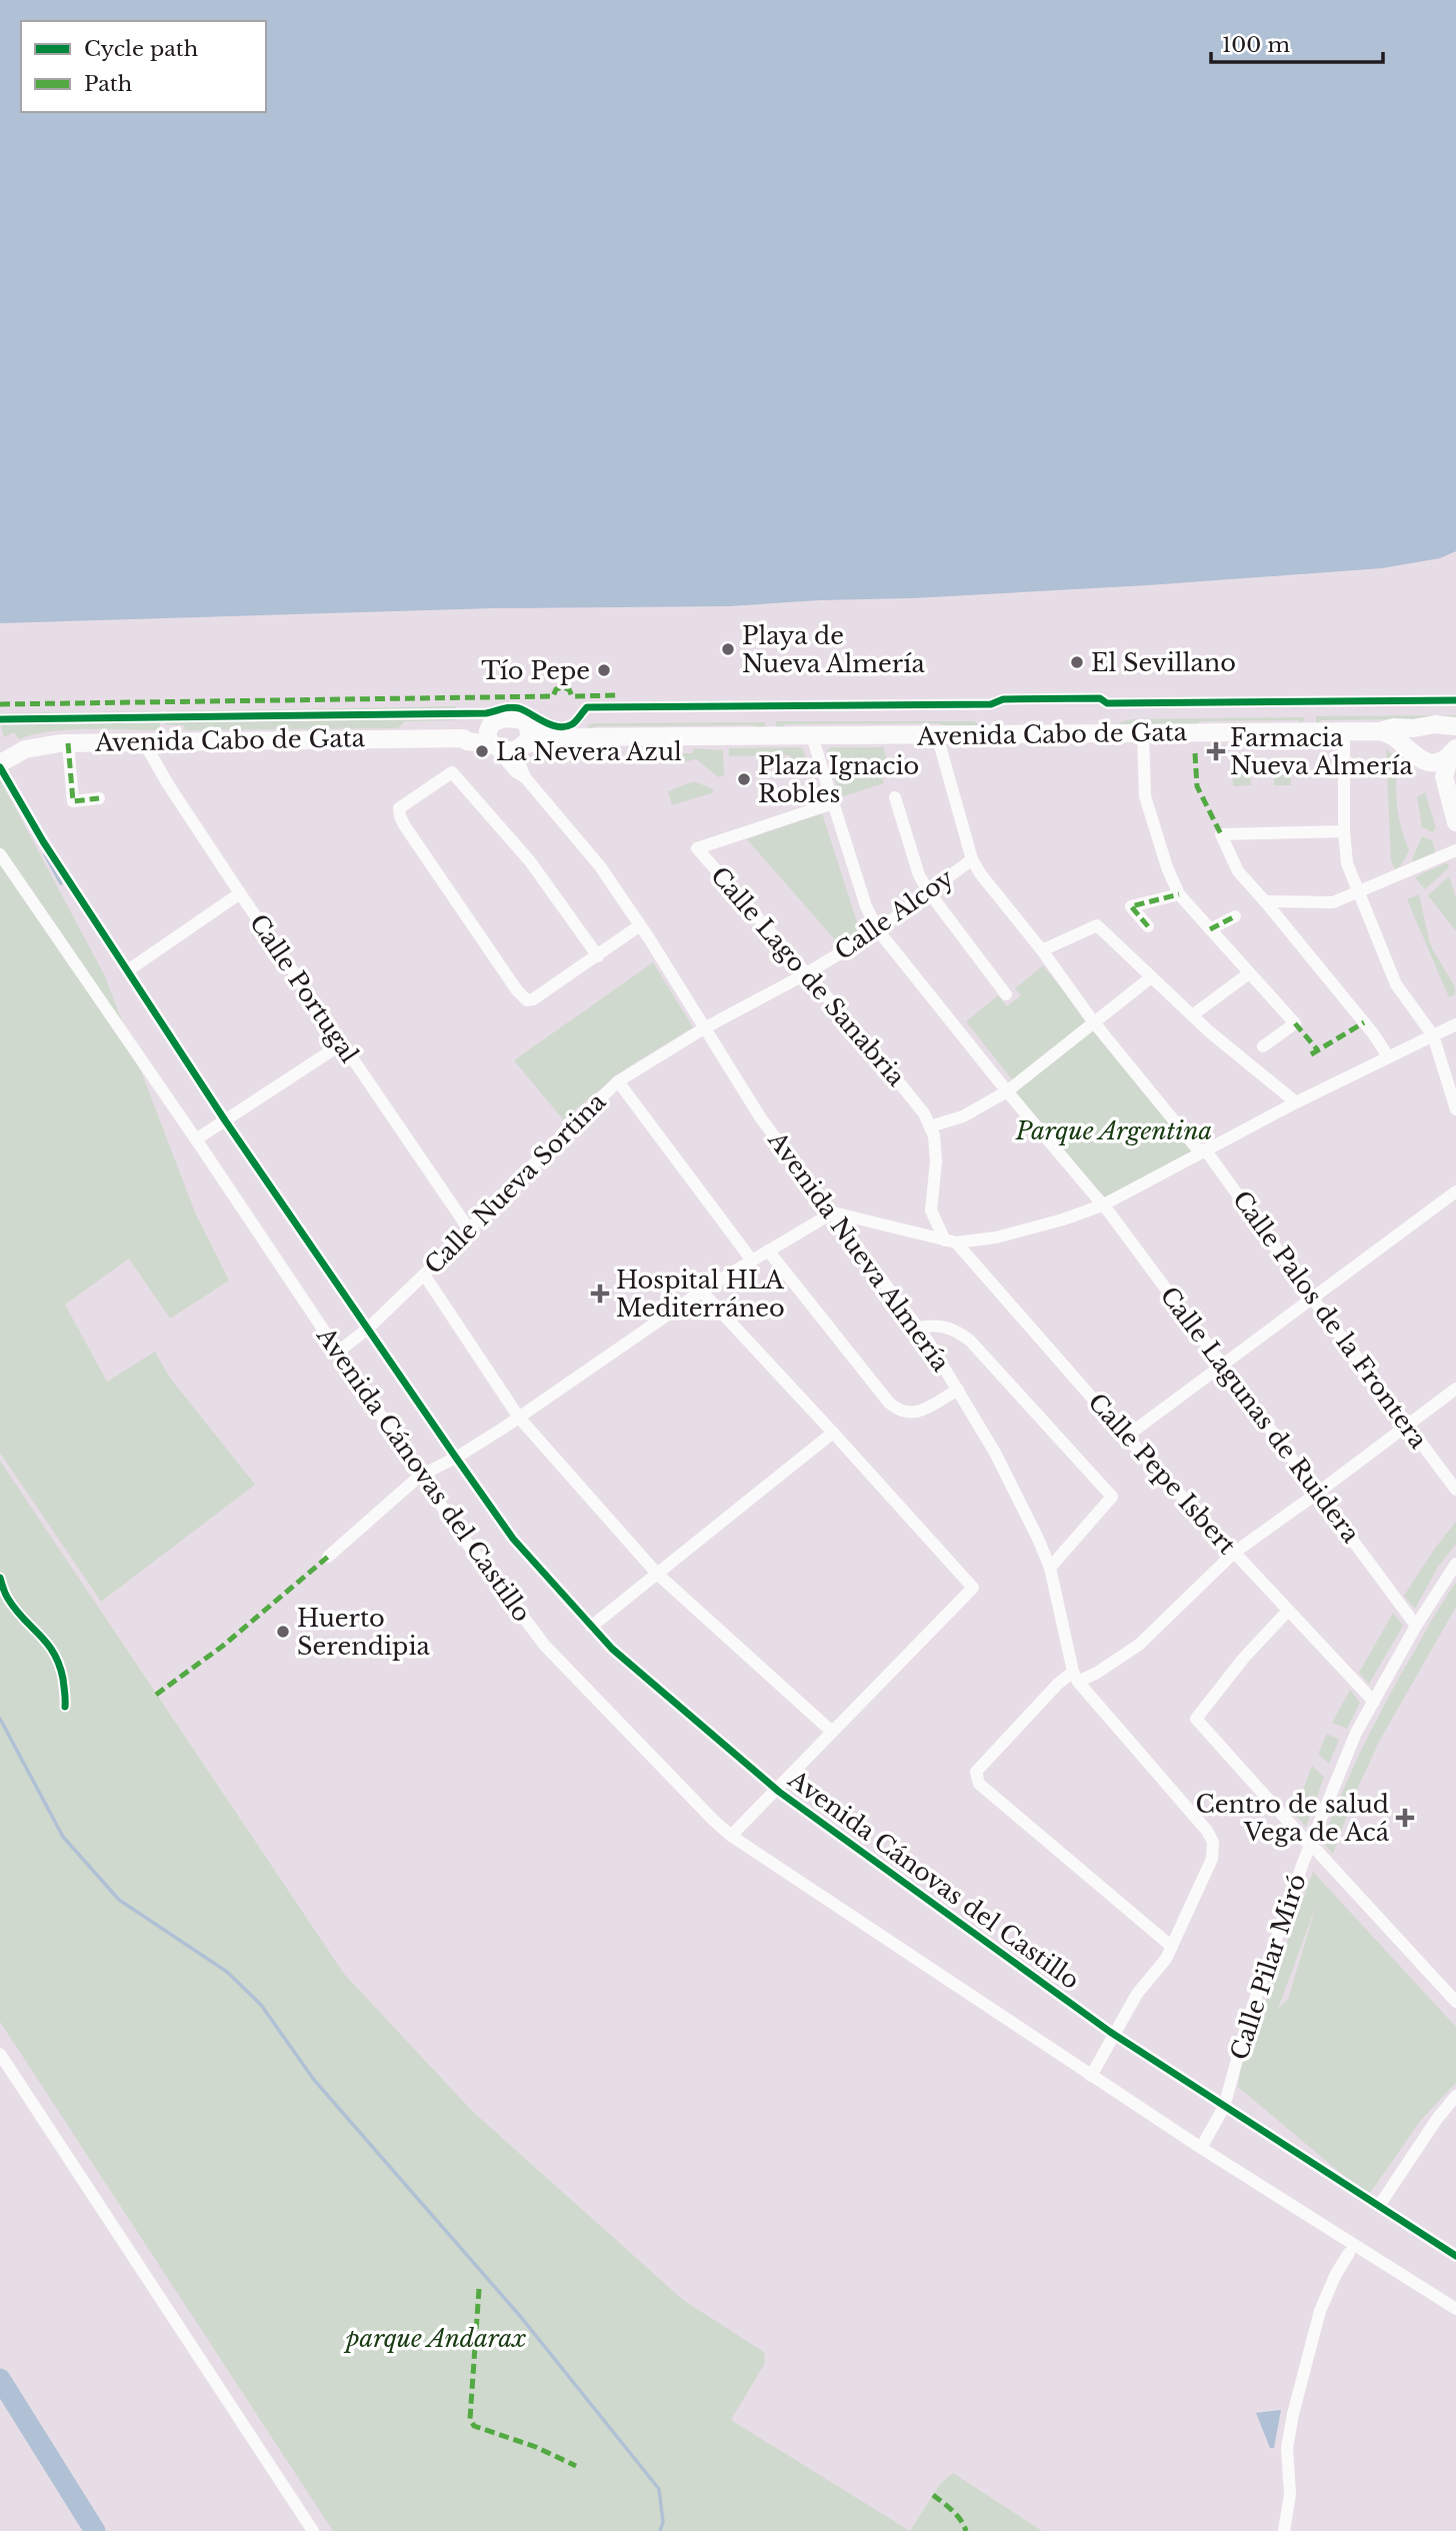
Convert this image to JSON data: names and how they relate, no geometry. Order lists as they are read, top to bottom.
{
  "streets": {
    "main road": ["Avenida Cabo de Gata"],
    "street": [
      "Calle Alcoy",
      "Calle Lago de Sanabria",
      "Calle Portugal",
      "Calle Nueva Sortina",
      "Avenida Nueva Almería",
      "Calle Palos de la Frontera",
      "Calle Lagunas de Ruidera",
      "Calle Pepe Isbert",
      "Avenida Cánovas del Castillo",
      "Calle Pilar Miró"
    ]
  },
  "crossings": [
    ["Avenida Cabo de Gata", "Calle Portugal"],
    ["Avenida Cabo de Gata", "Avenida Nueva Almería"],
    ["Avenida Cabo de Gata", "Calle Palos de la Frontera"],
    ["Avenida Cabo de Gata", "Calle Lagunas de Ruidera"],
    ["Avenida Cabo de Gata", "Avenida Cánovas del Castillo"],
    ["Calle Alcoy", "Calle Lago de Sanabria"],
    ["Calle Alcoy", "Calle Nueva Sortina"],
    ["Calle Alcoy", "Avenida Nueva Almería"],
    ["Calle Alcoy", "Calle Palos de la Frontera"],
    ["Calle Alcoy", "Calle Lagunas de Ruidera"],
    ["Calle Lago de Sanabria", "Calle Lagunas de Ruidera"],
    ["Calle Lago de Sanabria", "Calle Pepe Isbert"],
    ["Calle Portugal", "Calle Nueva Sortina"],
    ["Calle Nueva Sortina", "Avenida Nueva Almería"],
    ["Calle Nueva Sortina", "Avenida Cánovas del Castillo"],
    ["Avenida Nueva Almería", "Avenida Cánovas del Castillo"],
    ["Calle Lagunas de Ruidera", "Calle Pilar Miró"],
    ["Calle Pepe Isbert", "Calle Pilar Miró"],
    ["Avenida Cánovas del Castillo", "Calle Pilar Miró"]
  ],
  "parks": ["Parque Argentina", "parque Andarax"],
  "places": {
    "other": [
      "Playa de Nueva Almería",
      "El Sevillano",
      "Tío Pepe",
      "La Nevera Azul",
      "Plaza Ignacio Robles",
      "Huerto Serendipia"
    ],
    "health": ["Farmacia Nueva Almería", "Hospital HLA Mediterráneo", "Centro de salud Vega de Acá"]
  },
  "legend": ["Cycle path", "Path"],
  "scale_bar": "100 m"
}
